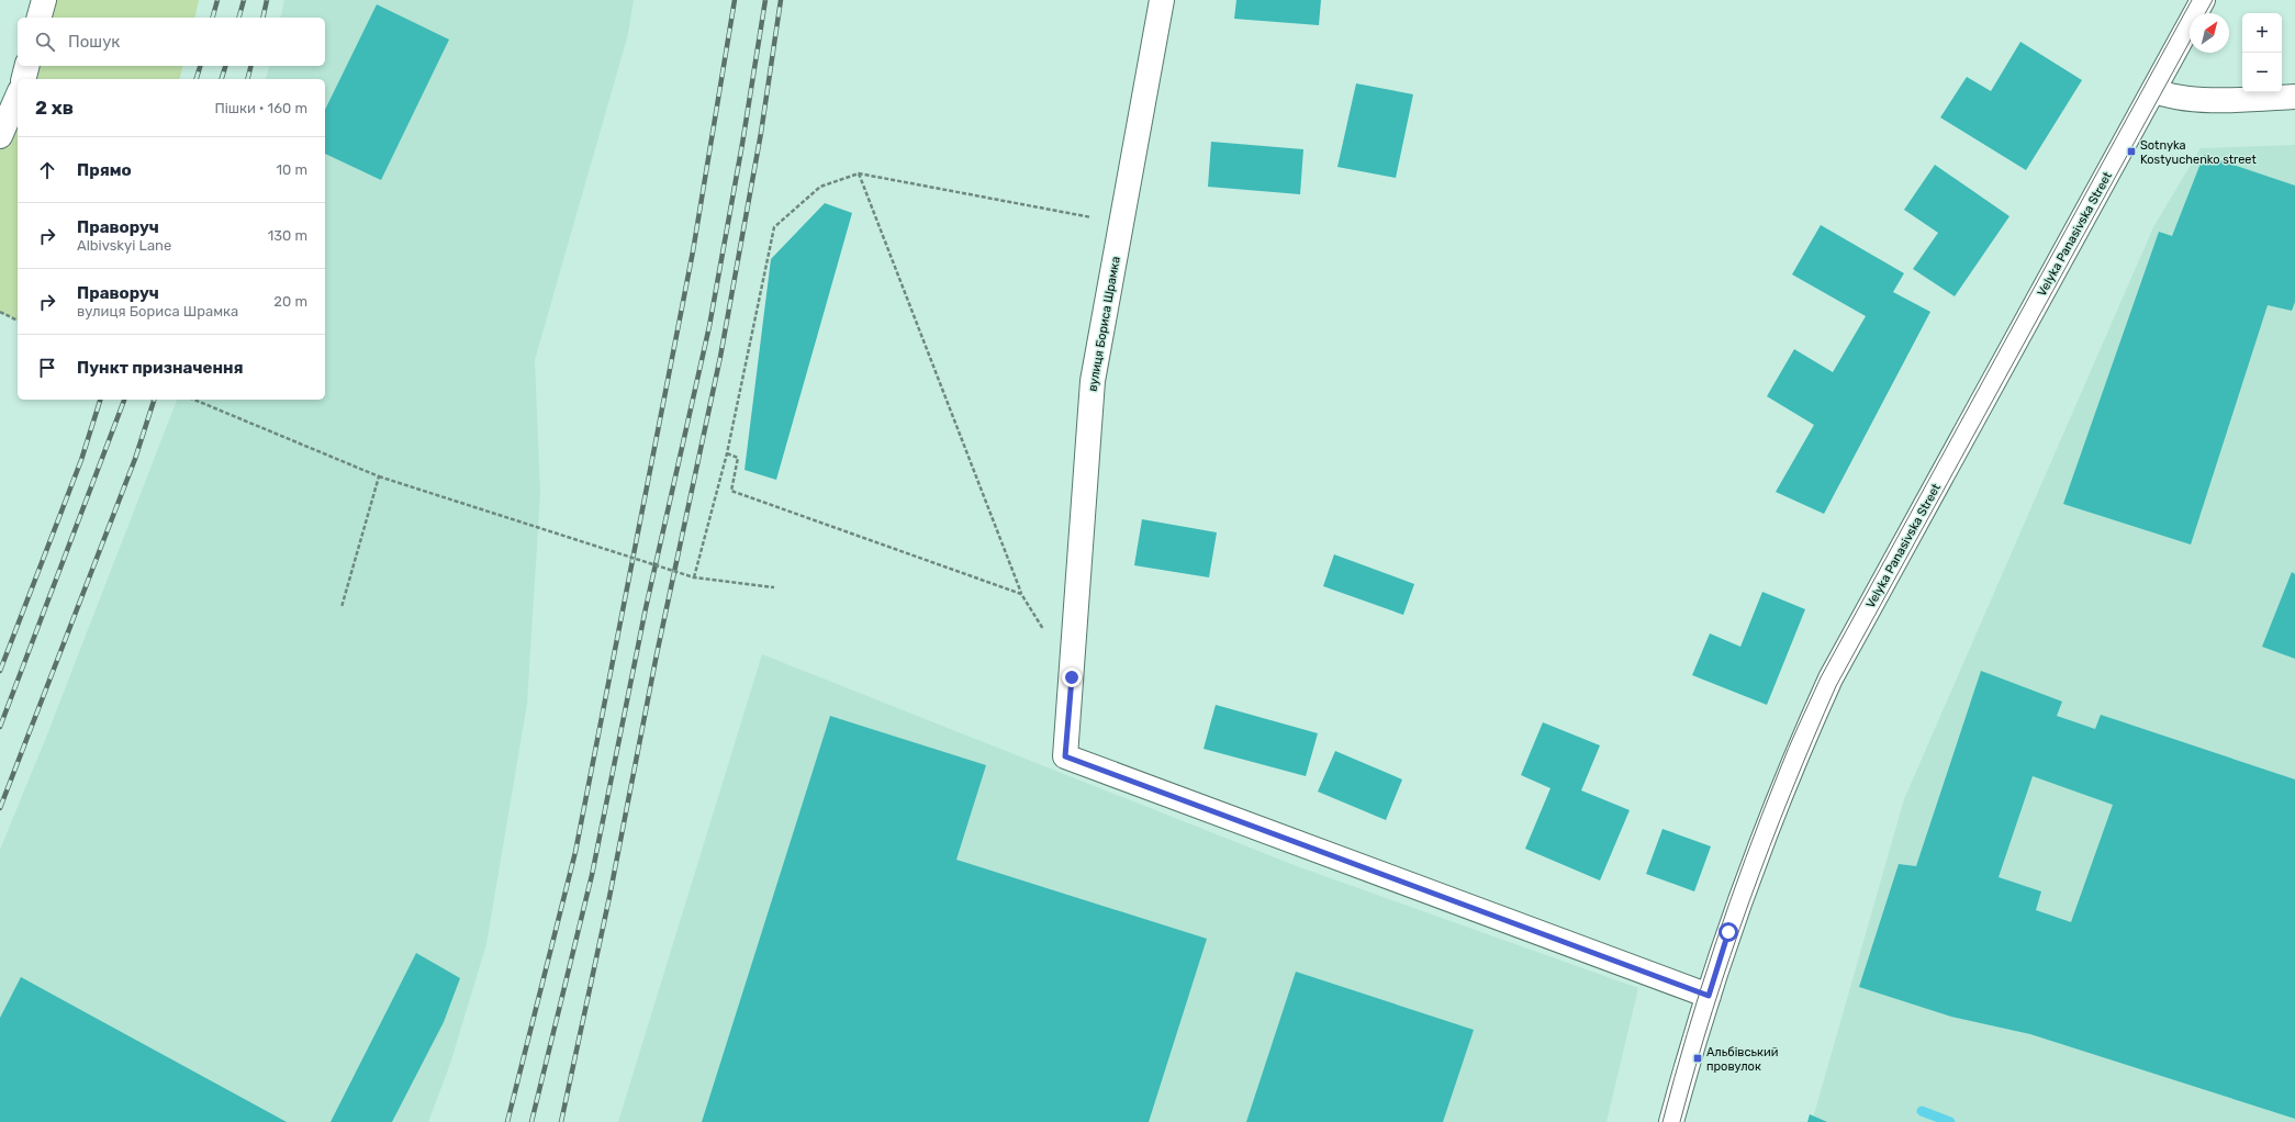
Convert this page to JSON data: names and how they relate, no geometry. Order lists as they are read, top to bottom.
{
  "streets": {
    "street": ["Velyka Panasivska Street", "вулиця Бориса Шрамка"]
  },
  "crossings": [
    ["Velyka Panasivska Street", "вулиця Бориса Шрамка"]
  ],
  "places": {
    "transit": ["Sotnyka Kostyuchenko street", "Альбівський провулок"]
  },
  "north": "top right",
  "page": {
    "map_buttons": ["+", "−"],
    "search": "Пошук",
    "heading": ["2 хв", "Пішки · 160 m"],
    "list": [
      ["Прямо", "10 m"],
      ["Праворуч", "Albivskyi Lane", "130 m"],
      ["Праворуч", "вулиця Бориса Шрамка", "20 m"],
      "Пункт призначення"
    ]
  }
}
